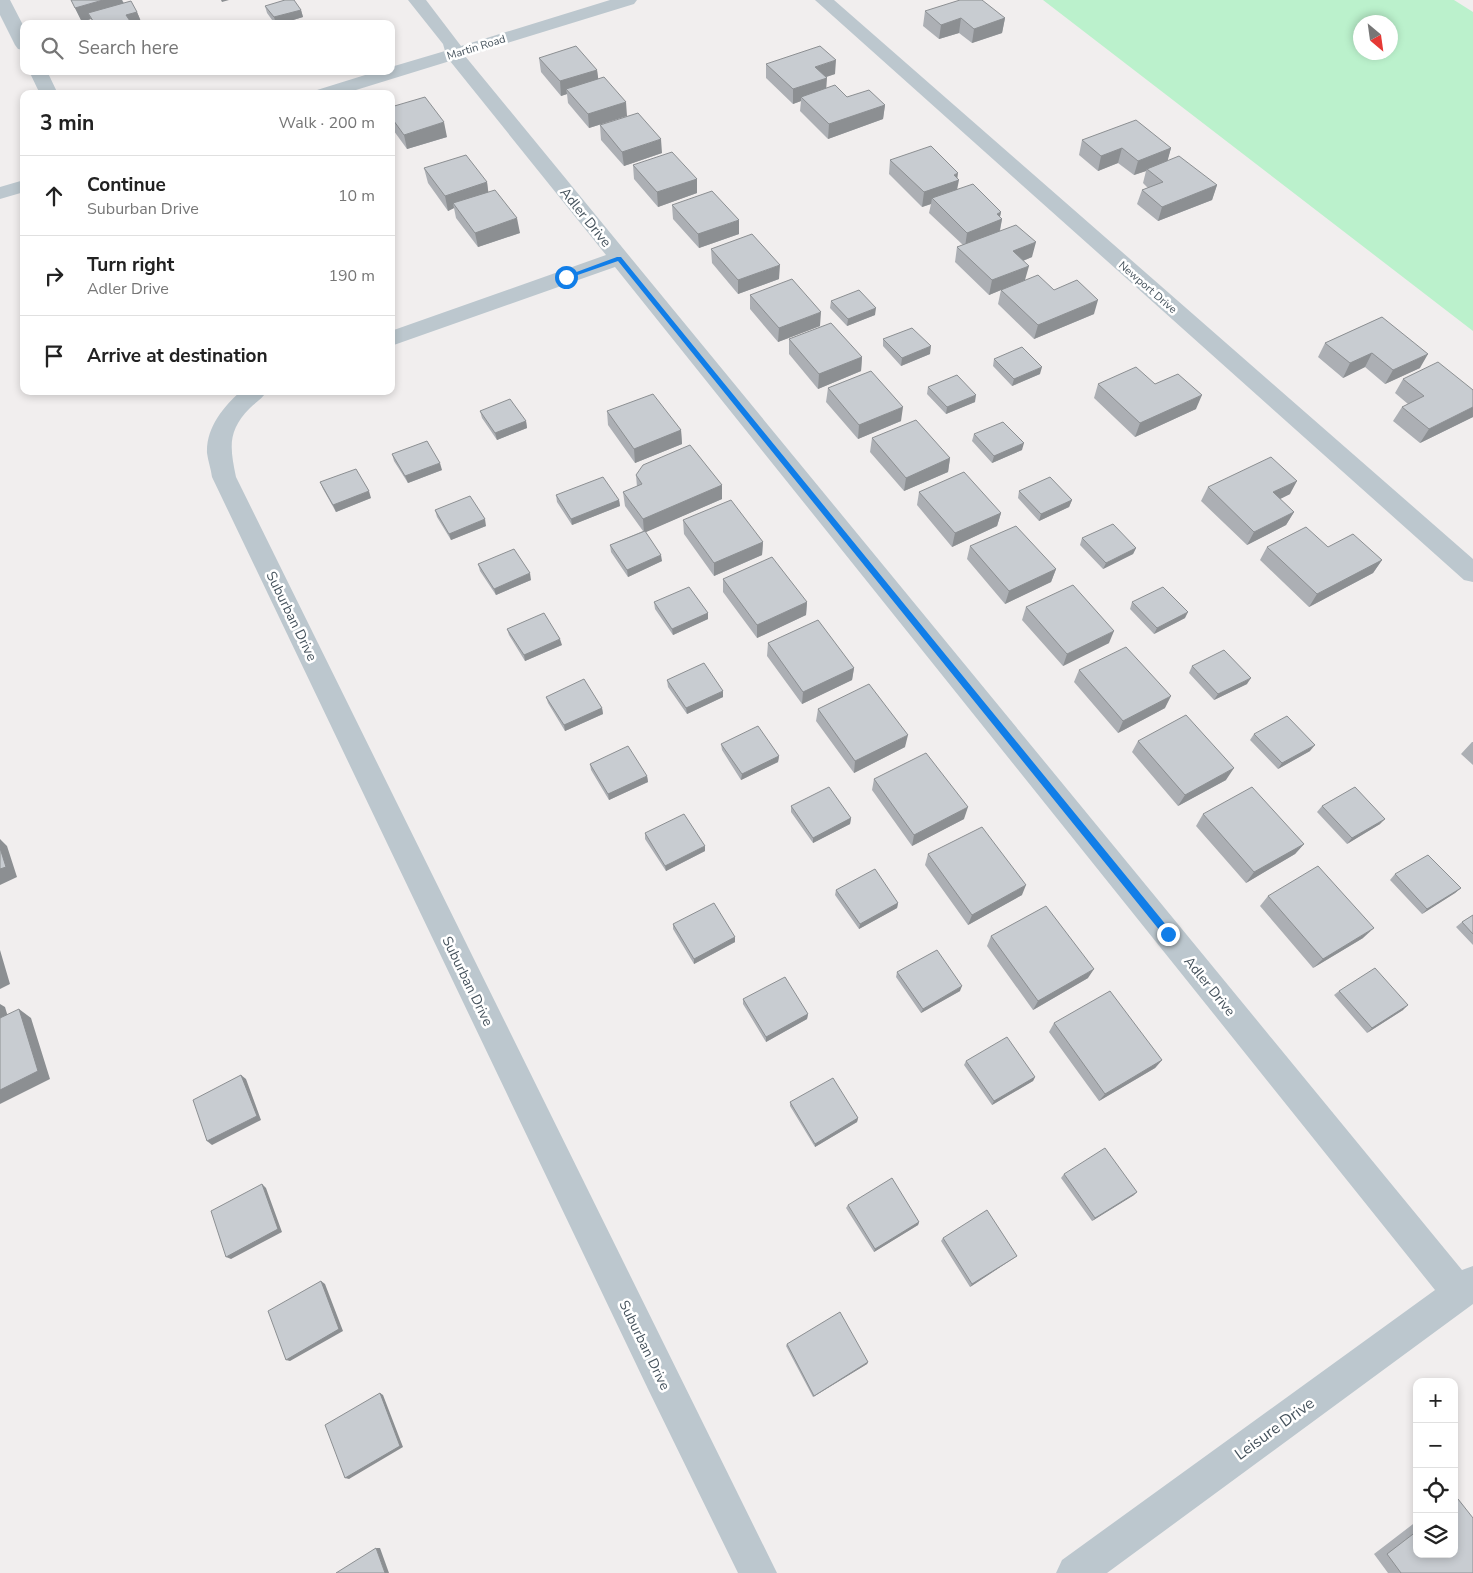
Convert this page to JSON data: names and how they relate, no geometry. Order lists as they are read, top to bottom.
{
  "streets": {
    "street": [
      "Martin Road",
      "Adler Drive",
      "Newport Drive",
      "Suburban Drive",
      "Leisure Drive"
    ]
  },
  "crossings": [
    ["Martin Road", "Adler Drive"],
    ["Adler Drive", "Leisure Drive"]
  ],
  "north": "bottom right",
  "page": {
    "search": "Search here",
    "heading": ["3 min", "Walk · 200 m"],
    "list": [
      ["Continue", "Suburban Drive", "10 m"],
      ["Turn right", "Adler Drive", "190 m"],
      "Arrive at destination"
    ],
    "map_buttons": ["+", "−"]
  }
}
